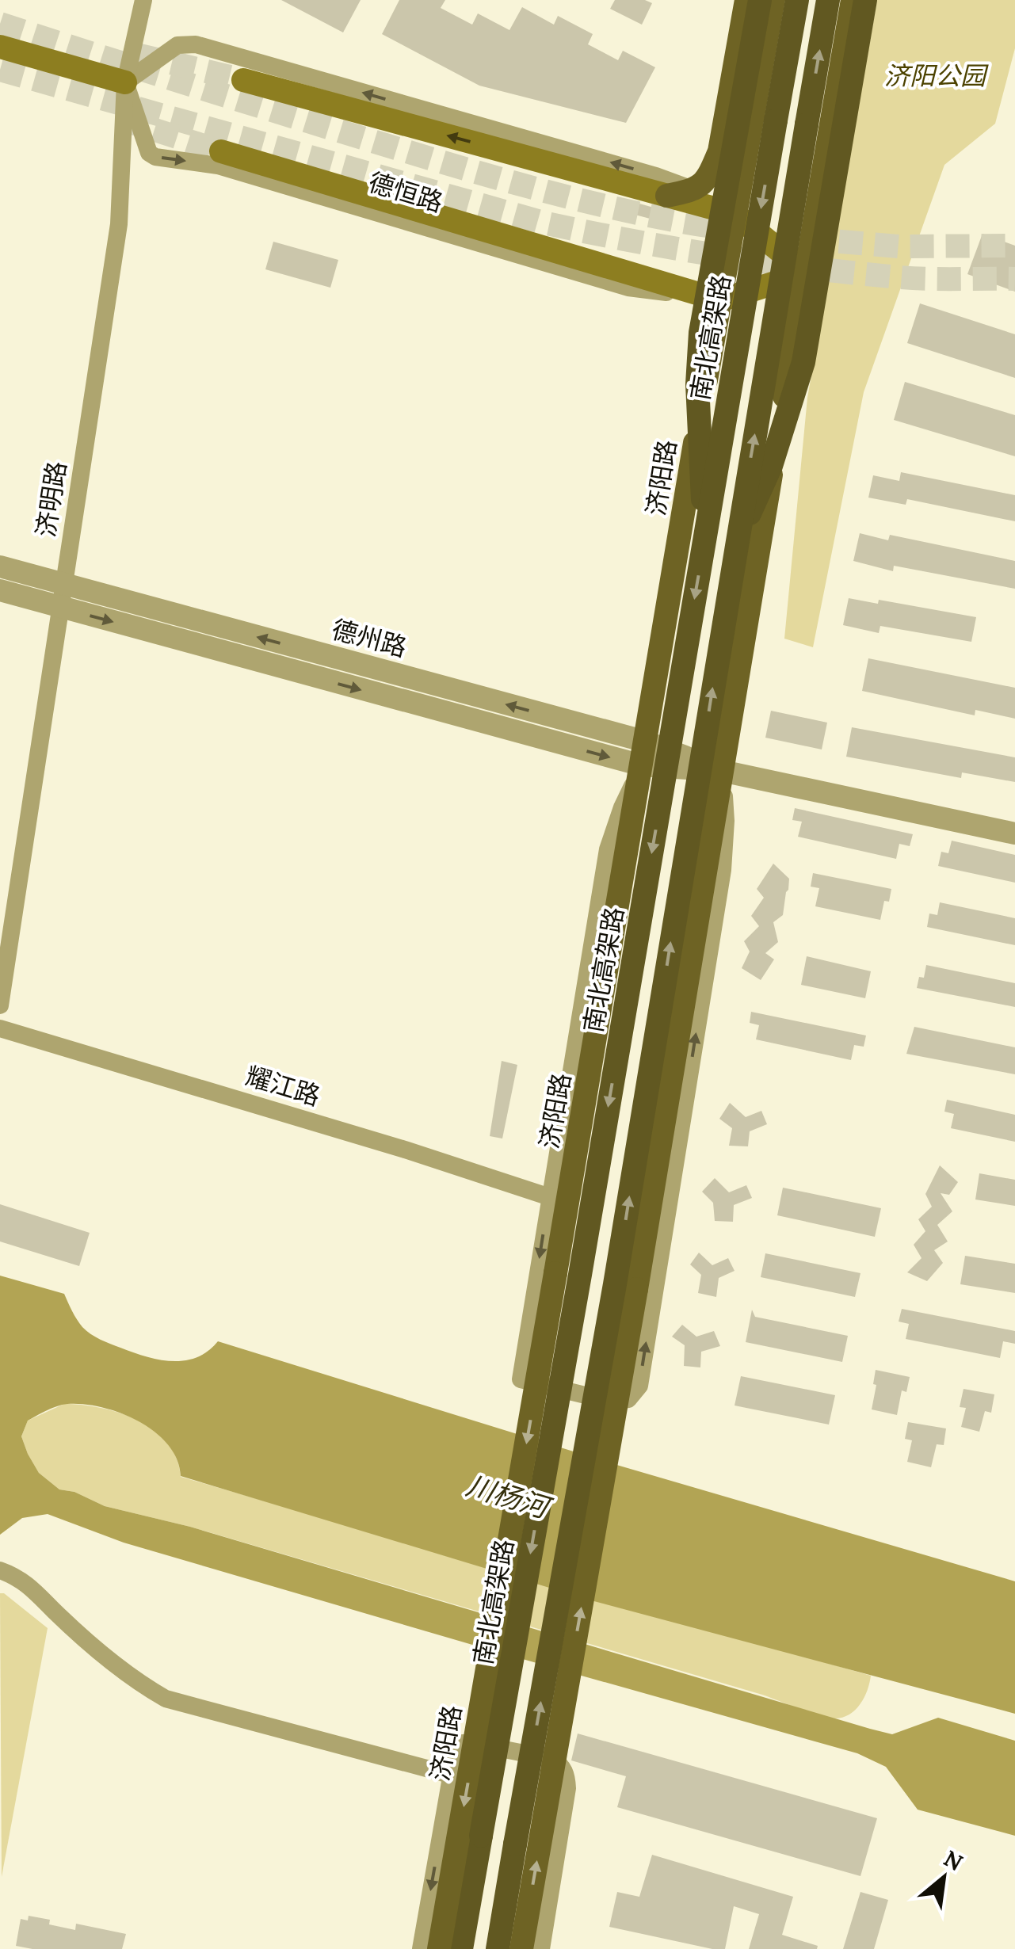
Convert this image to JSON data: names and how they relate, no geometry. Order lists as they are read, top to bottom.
{
  "streets": {
    "highway": ["南北高架路"],
    "main road": ["济阳路"],
    "street": [
      "德恒路",
      "济明路",
      "德州路",
      "耀江路"
    ]
  },
  "crossings": [
    ["德恒路", "济阳路"],
    ["德恒路", "济明路"],
    ["济阳路", "德州路"],
    ["济明路", "德州路"]
  ],
  "water": ["川杨河"],
  "parks": ["济阳公园"],
  "north": "top right"
}
